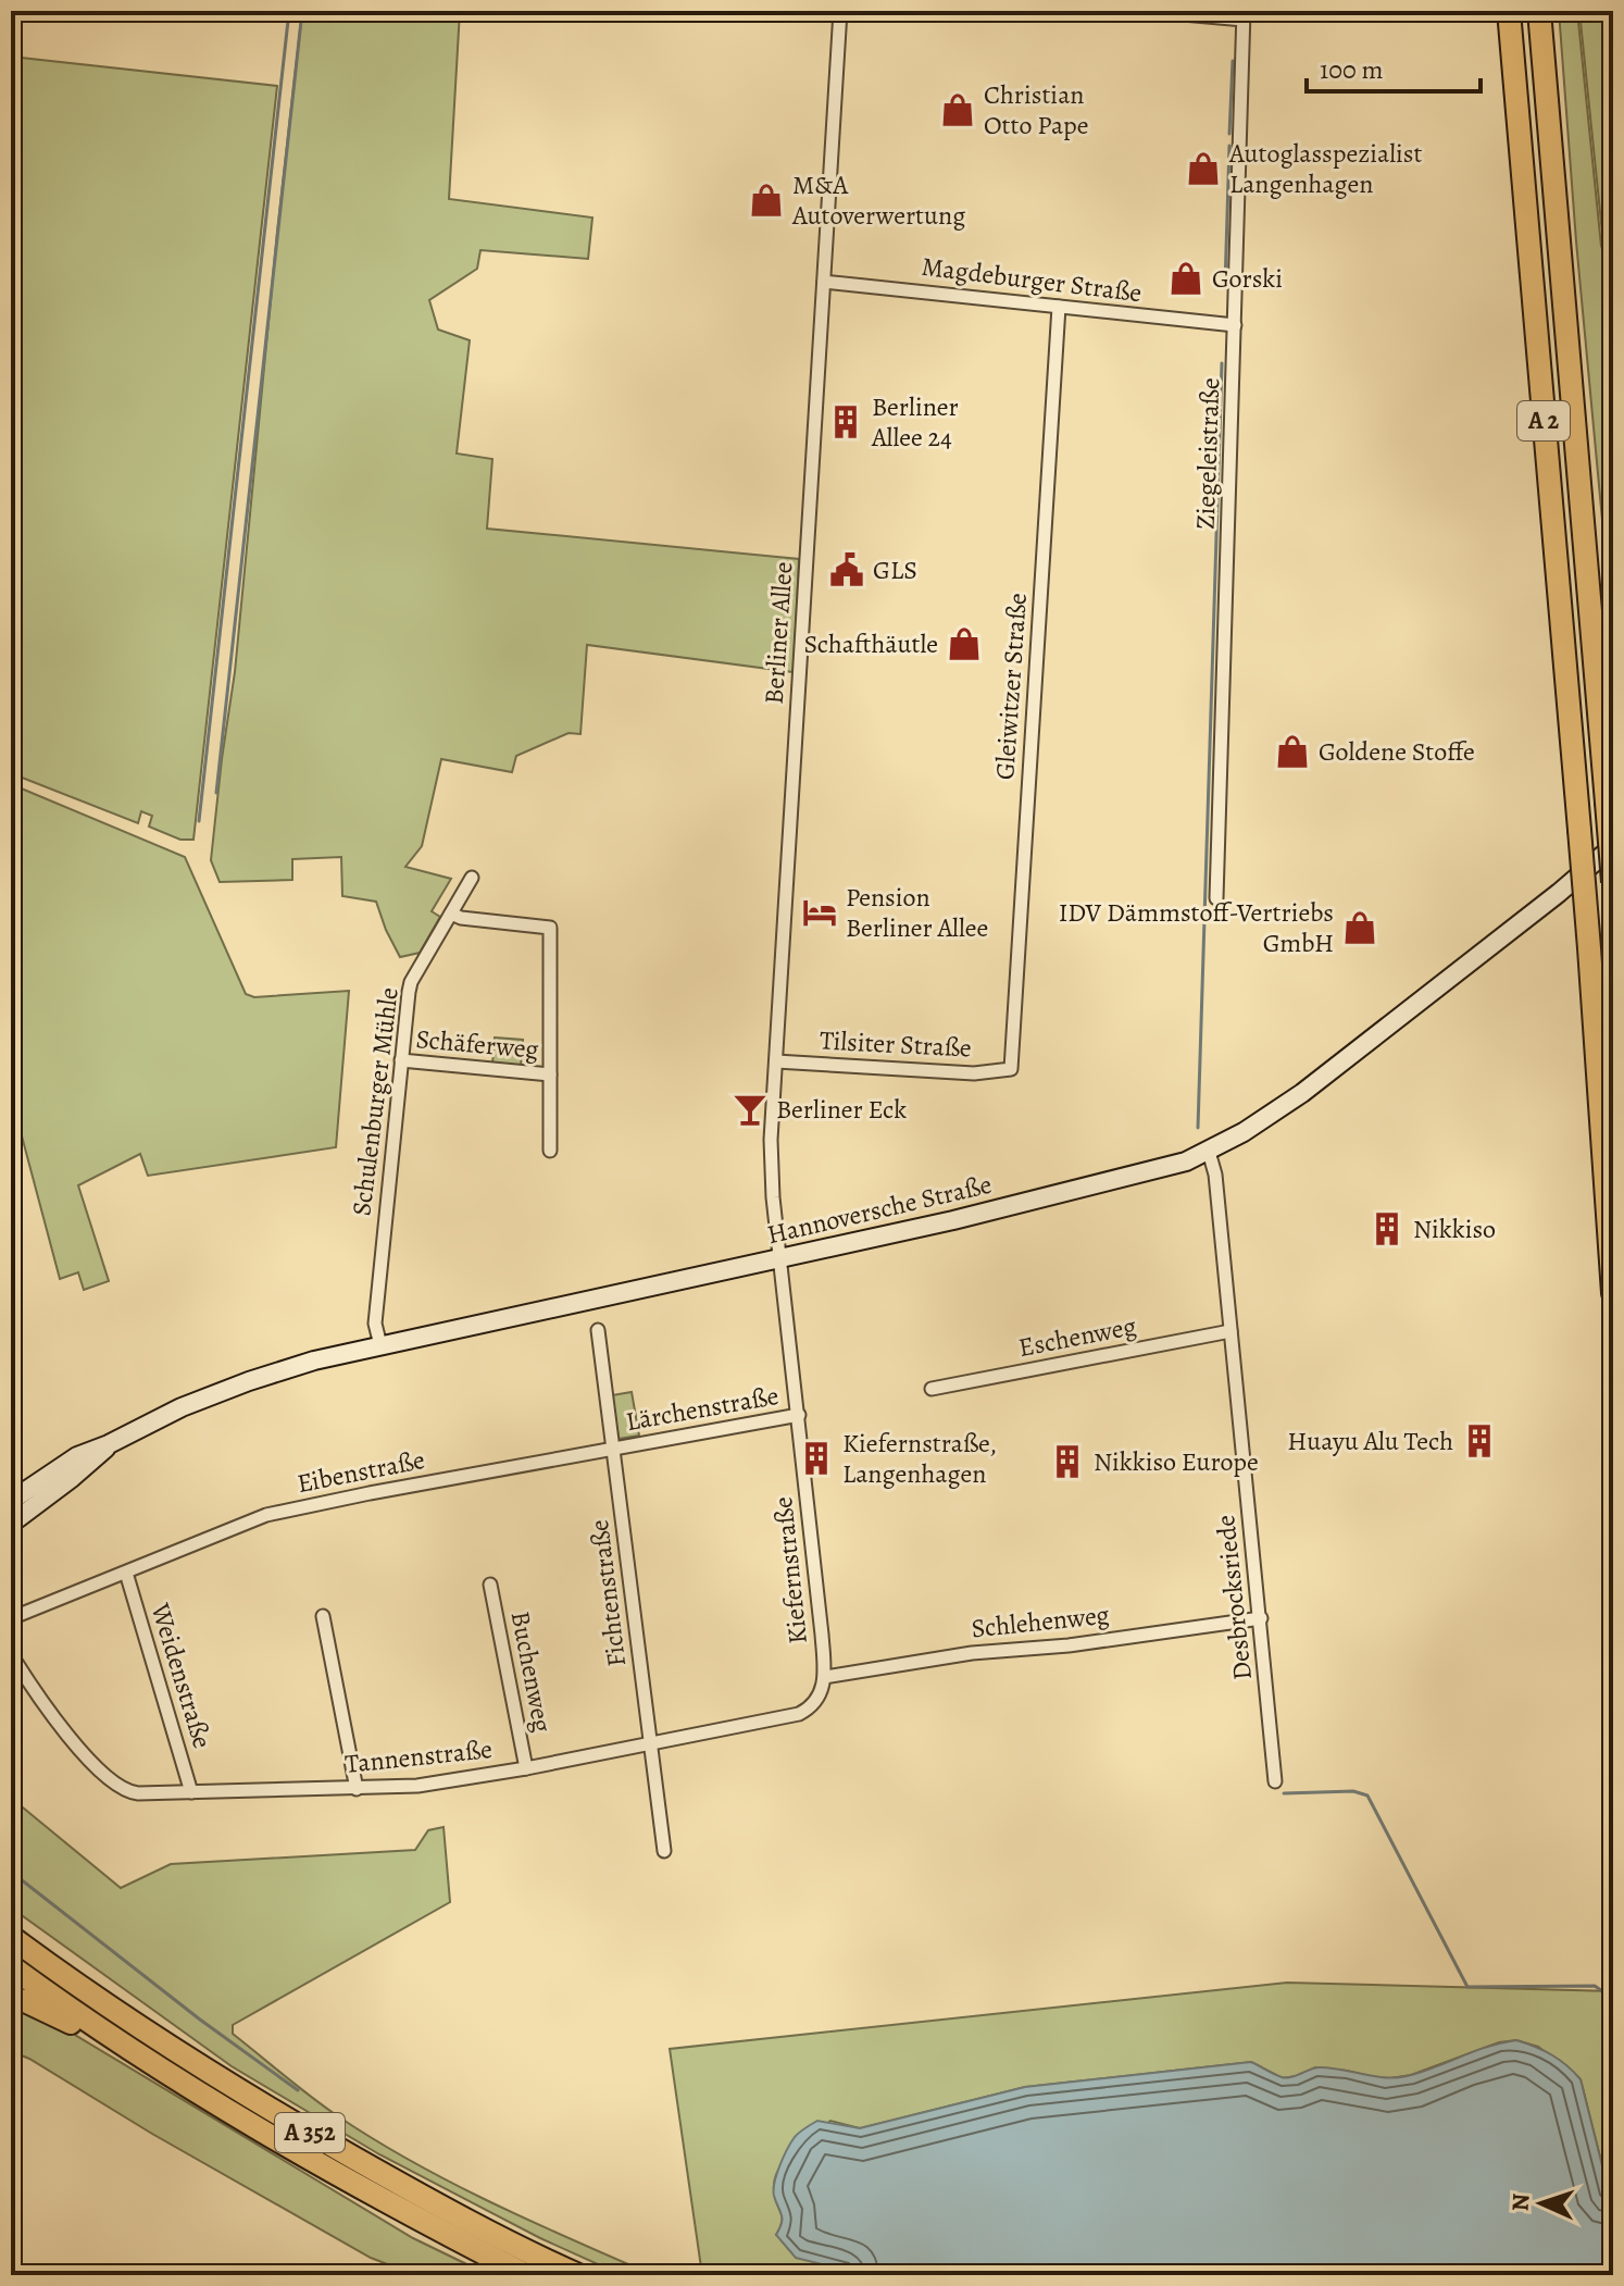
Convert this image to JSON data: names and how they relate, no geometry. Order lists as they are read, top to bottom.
{
  "streets": {
    "highway": ["A 2", "A 352"],
    "main road": ["Hannoversche Straße"],
    "street": [
      "Magdeburger Straße",
      "Ziegeleistraße",
      "Berliner Allee",
      "Gleiwitzer Straße",
      "Schäferweg",
      "Tilsiter Straße",
      "Schulenburger Mühle",
      "Eschenweg",
      "Lärchenstraße",
      "Eibenstraße",
      "Kiefernstraße",
      "Fichtenstraße",
      "Desbrocksriede",
      "Schlehenweg",
      "Buchenweg",
      "Weidenstraße",
      "Tannenstraße"
    ]
  },
  "crossings": [
    ["Magdeburger Straße", "Ziegeleistraße"],
    ["Magdeburger Straße", "Berliner Allee"],
    ["Magdeburger Straße", "Gleiwitzer Straße"],
    ["Berliner Allee", "Tilsiter Straße"],
    ["Berliner Allee", "Hannoversche Straße"],
    ["Berliner Allee", "Kiefernstraße"],
    ["Gleiwitzer Straße", "Tilsiter Straße"],
    ["Schäferweg", "Schulenburger Mühle"],
    ["Schulenburger Mühle", "Hannoversche Straße"],
    ["Hannoversche Straße", "Kiefernstraße"],
    ["Hannoversche Straße", "Desbrocksriede"],
    ["Eschenweg", "Desbrocksriede"],
    ["Lärchenstraße", "Eibenstraße"],
    ["Lärchenstraße", "Kiefernstraße"],
    ["Lärchenstraße", "Fichtenstraße"],
    ["Eibenstraße", "Fichtenstraße"],
    ["Eibenstraße", "Weidenstraße"],
    ["Kiefernstraße", "Fichtenstraße"],
    ["Kiefernstraße", "Schlehenweg"],
    ["Kiefernstraße", "Tannenstraße"],
    ["Fichtenstraße", "Tannenstraße"],
    ["Desbrocksriede", "Schlehenweg"],
    ["Buchenweg", "Tannenstraße"],
    ["Weidenstraße", "Tannenstraße"]
  ],
  "places": {
    "shop": [
      "Christian Otto Pape",
      "Autoglasspezialist Langenhagen",
      "M&A Autoverwertung",
      "Gorski",
      "Schafthäutle",
      "Goldene Stoffe",
      "IDV Dämmstoff-Vertriebs GmbH"
    ],
    "building": [
      "Berliner Allee 24",
      "Nikkiso",
      "Huayu Alu Tech",
      "Kiefernstraße, Langenhagen",
      "Nikkiso Europe"
    ],
    "public building": ["GLS"],
    "hotel": ["Pension Berliner Allee"],
    "bar": ["Berliner Eck"]
  },
  "scale_bar": "100 m",
  "north": "left"
}
